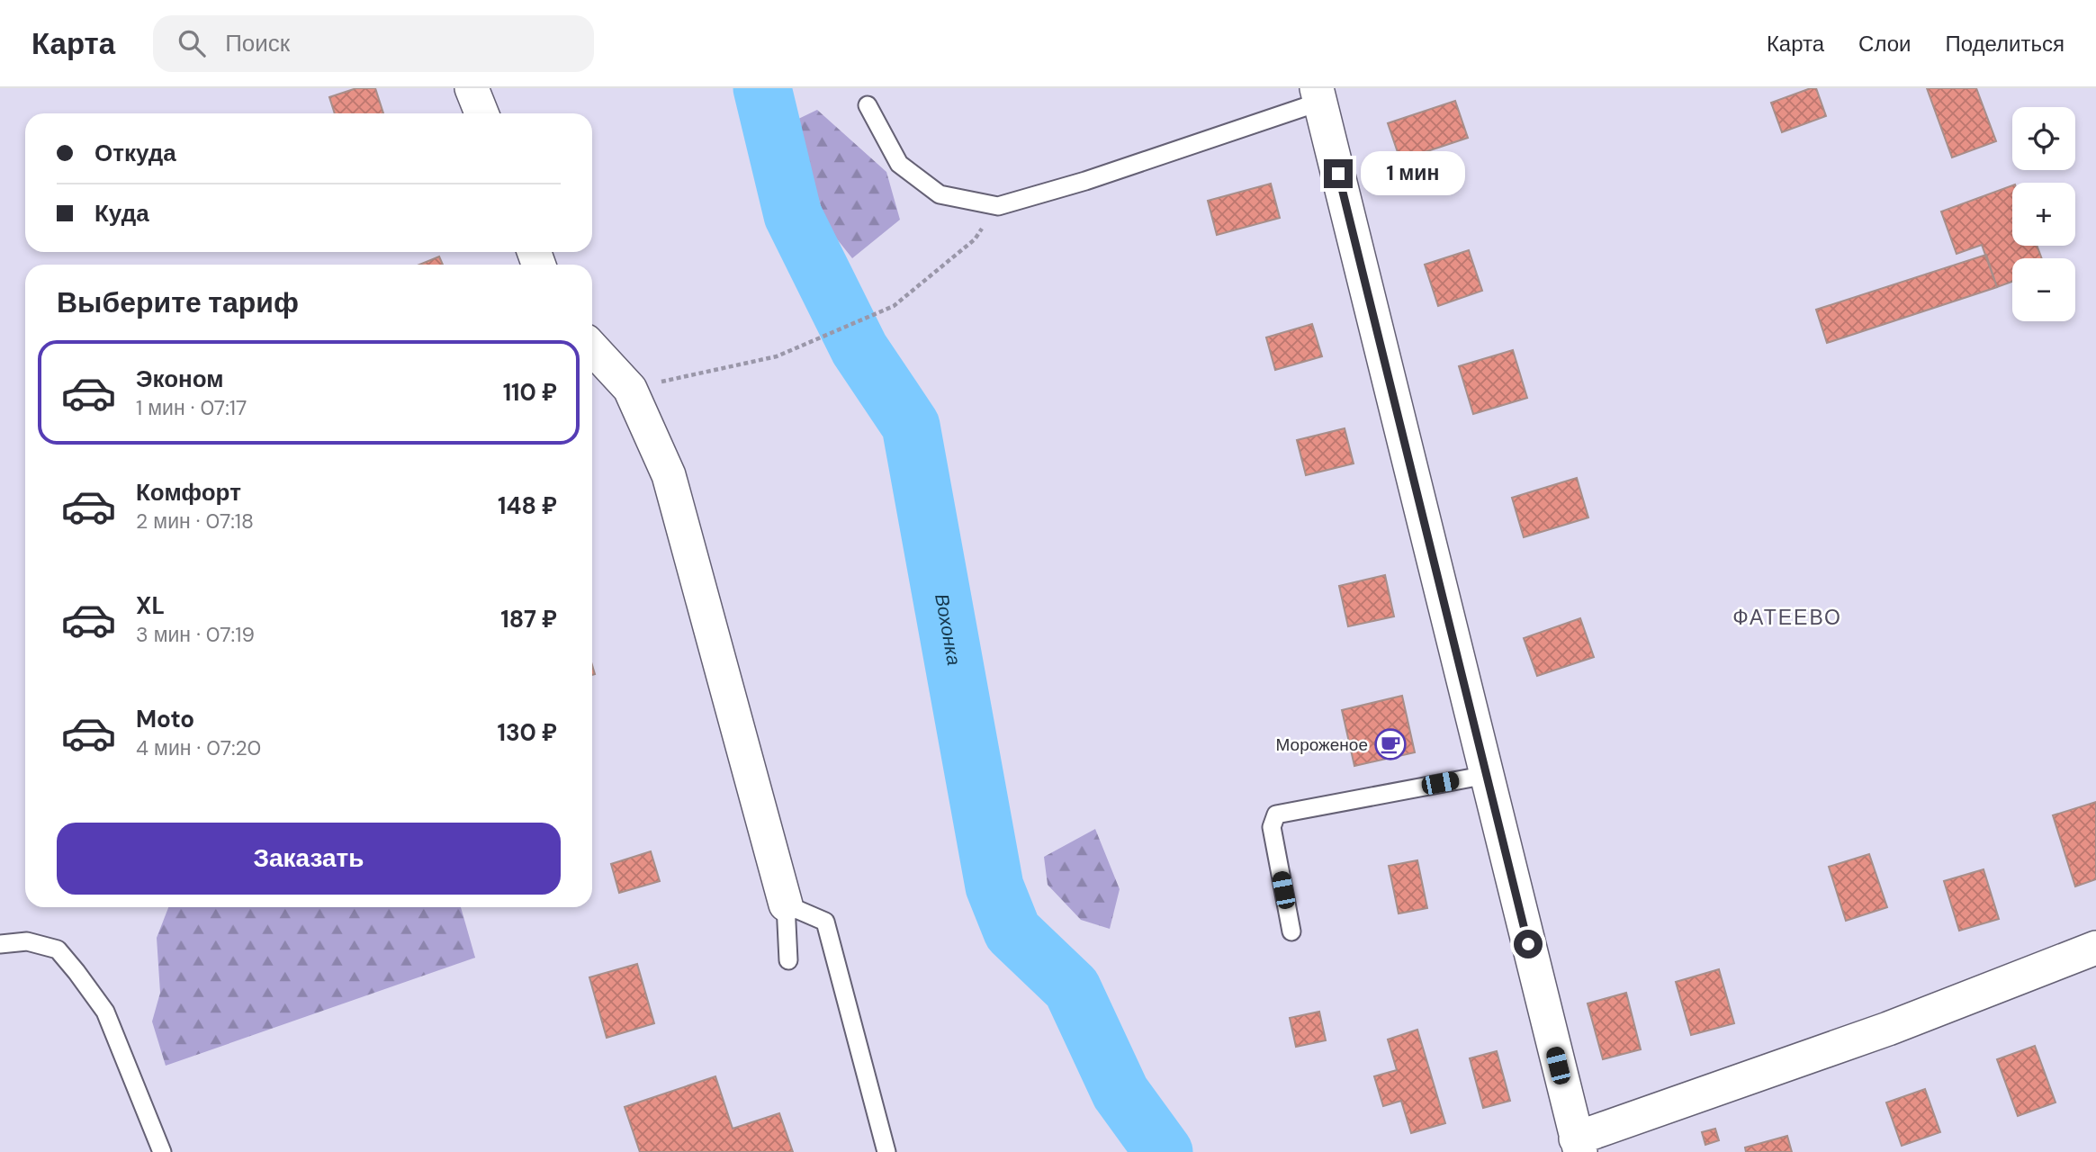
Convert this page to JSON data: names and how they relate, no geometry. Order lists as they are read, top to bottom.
{
  "districts": ["ФАТЕЕВО"],
  "water": ["Вохонка"],
  "places": {
    "cafe": ["Мороженое"]
  },
  "page": {
    "header": "Карта",
    "search": "Поиск",
    "nav": ["Карта", "Слои", "Поделиться"],
    "map_buttons": ["+", "−"],
    "banner": ["Откуда", "Куда"],
    "bubble": "1 мин",
    "heading": "Выберите тариф",
    "list": [
      {
        "name": "Эконом",
        "note": "1 мин · 07:17",
        "value": "110 ₽"
      },
      {
        "name": "Комфорт",
        "note": "2 мин · 07:18",
        "value": "148 ₽"
      },
      {
        "name": "XL",
        "note": "3 мин · 07:19",
        "value": "187 ₽"
      },
      {
        "name": "Moto",
        "note": "4 мин · 07:20",
        "value": "130 ₽"
      }
    ],
    "buttons": "Заказать"
  }
}
